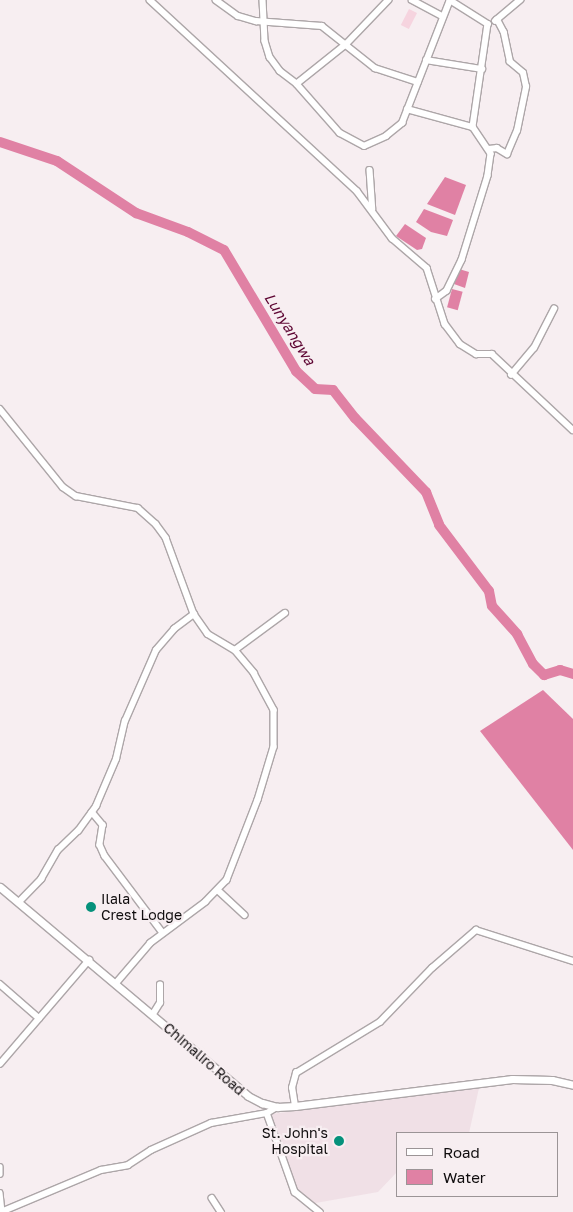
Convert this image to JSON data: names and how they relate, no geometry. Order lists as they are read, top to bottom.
{
  "streets": {
    "street": ["Chimaliro Road"]
  },
  "water": ["Lunyangwa"],
  "places": ["Ilala Crest Lodge", "St. John's Hospital"],
  "legend": ["Road", "Water"]
}
